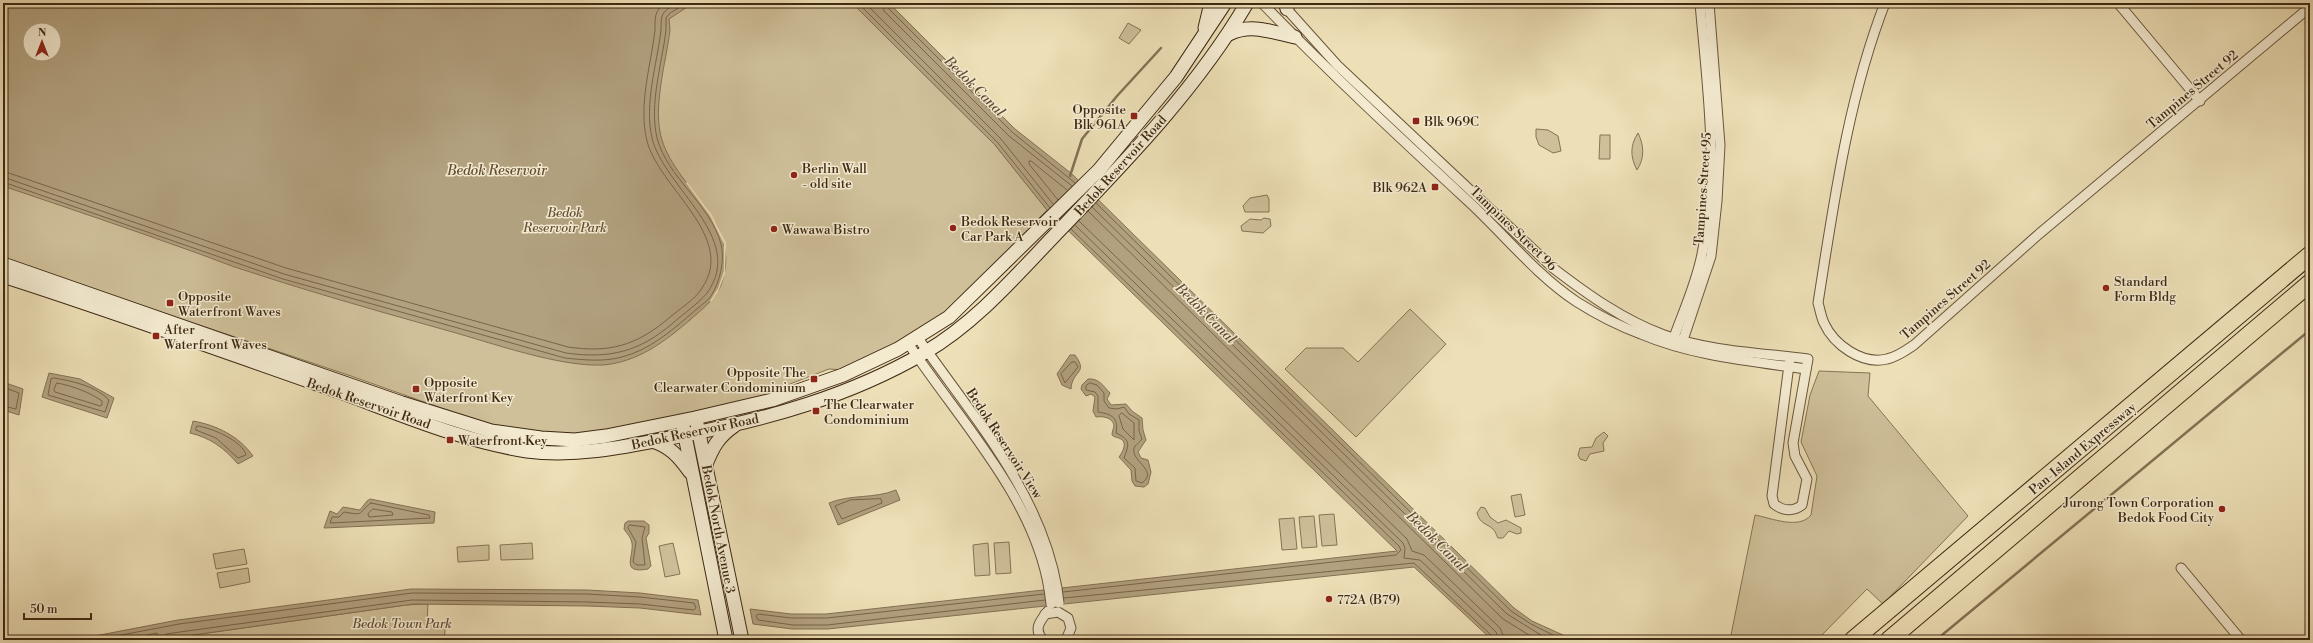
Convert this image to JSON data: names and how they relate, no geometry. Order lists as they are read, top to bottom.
{
  "streets": {
    "highway": ["Pan-Island Expressway"],
    "main road": ["Bedok Reservoir Road", "Bedok North Avenue 3"],
    "street": [
      "Tampines Street 92",
      "Tampines Street 95",
      "Tampines Street 96",
      "Bedok Reservoir View"
    ]
  },
  "crossings": [
    ["Bedok Reservoir Road", "Bedok Reservoir View"],
    ["Bedok Reservoir Road", "Bedok North Avenue 3"],
    ["Tampines Street 95", "Tampines Street 96"]
  ],
  "water": ["Bedok Canal", "Bedok Reservoir"],
  "parks": ["Bedok Reservoir Park", "Bedok Town Park"],
  "places": {
    "transit": [
      "Opposite Blk 961A",
      "Blk 969C",
      "Blk 962A",
      "Opposite Waterfront Waves",
      "After Waterfront Waves",
      "Opposite The Clearwater Condominium",
      "Opposite Waterfront Key",
      "The Clearwater Condominium",
      "Waterfront Key"
    ],
    "other": [
      "Berlin Wall - old site",
      "Bedok Reservoir Car Park A",
      "Wawawa Bistro",
      "Standard Form Bldg",
      "Jurong Town Corporation Bedok Food City",
      "772A (B79)"
    ]
  },
  "scale_bar": "50 m",
  "north": "top"
}
